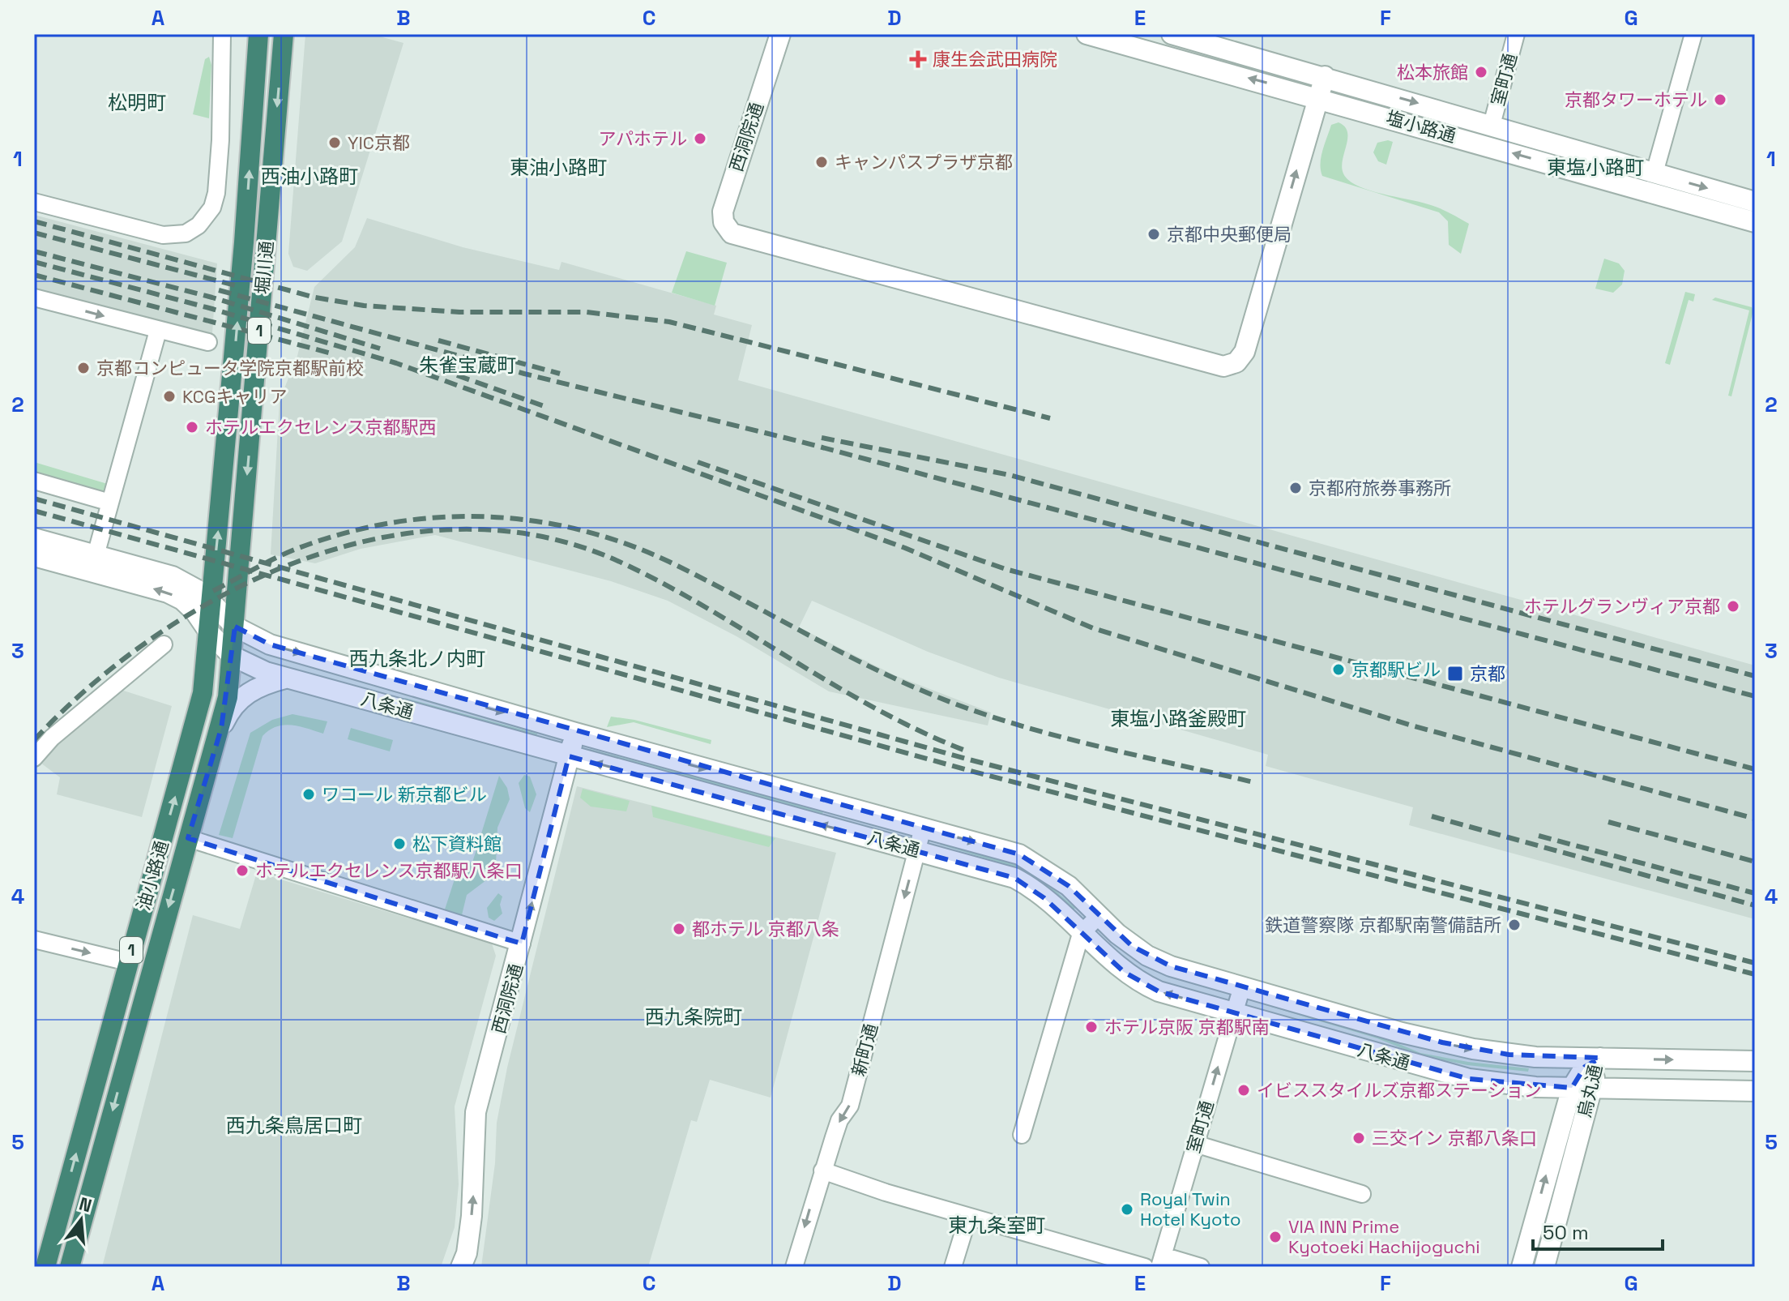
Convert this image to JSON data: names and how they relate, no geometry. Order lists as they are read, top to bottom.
{
  "streets": {
    "highway": ["堀川通", "1", "油小路通"],
    "street": [
      "室町通",
      "塩小路通",
      "西洞院通",
      "八条通",
      "新町通",
      "烏丸通"
    ]
  },
  "crossings": [
    ["室町通", "塩小路通"],
    ["室町通", "八条通"],
    ["塩小路通", "西洞院通"],
    ["西洞院通", "八条通"],
    ["堀川通", "八条通"],
    ["堀川通", "油小路通"],
    ["八条通", "油小路通"],
    ["八条通", "新町通"],
    ["八条通", "烏丸通"]
  ],
  "one_way": ["室町通", "新町通"],
  "districts": [
    "松明町",
    "東油小路町",
    "東塩小路町",
    "西油小路町",
    "朱雀宝蔵町",
    "西九条北ノ内町",
    "東塩小路釜殿町",
    "西九条院町",
    "西九条鳥居口町",
    "東九条室町"
  ],
  "places": {
    "health": ["康生会武田病院"],
    "other": [
      "松本旅館",
      "京都タワーホテル",
      "アパホテル",
      "YIC京都",
      "キャンパスプラザ京都",
      "京都中央郵便局",
      "京都コンピュータ学院京都駅前校",
      "KCGキャリア",
      "ホテルエクセレンス京都駅西",
      "京都府旅券事務所",
      "ホテルグランヴィア京都",
      "京都駅ビル",
      "ワコール 新京都ビル",
      "松下資料館",
      "ホテルエクセレンス京都駅八条口",
      "鉄道警察隊 京都駅南警備詰所",
      "都ホテル 京都八条",
      "ホテル京阪 京都駅南",
      "イビススタイルズ京都ステーション",
      "三交イン 京都八条口",
      "Royal Twin Hotel Kyoto",
      "VIA INN Prime Kyotoeki Hachijoguchi"
    ],
    "transit": ["京都"]
  },
  "scale_bar": "50 m",
  "north": "top",
  "grid": {
    "columns": [
      "A",
      "B",
      "C",
      "D",
      "E",
      "F",
      "G"
    ],
    "rows": [
      "1",
      "2",
      "3",
      "4",
      "5"
    ]
  }
}
